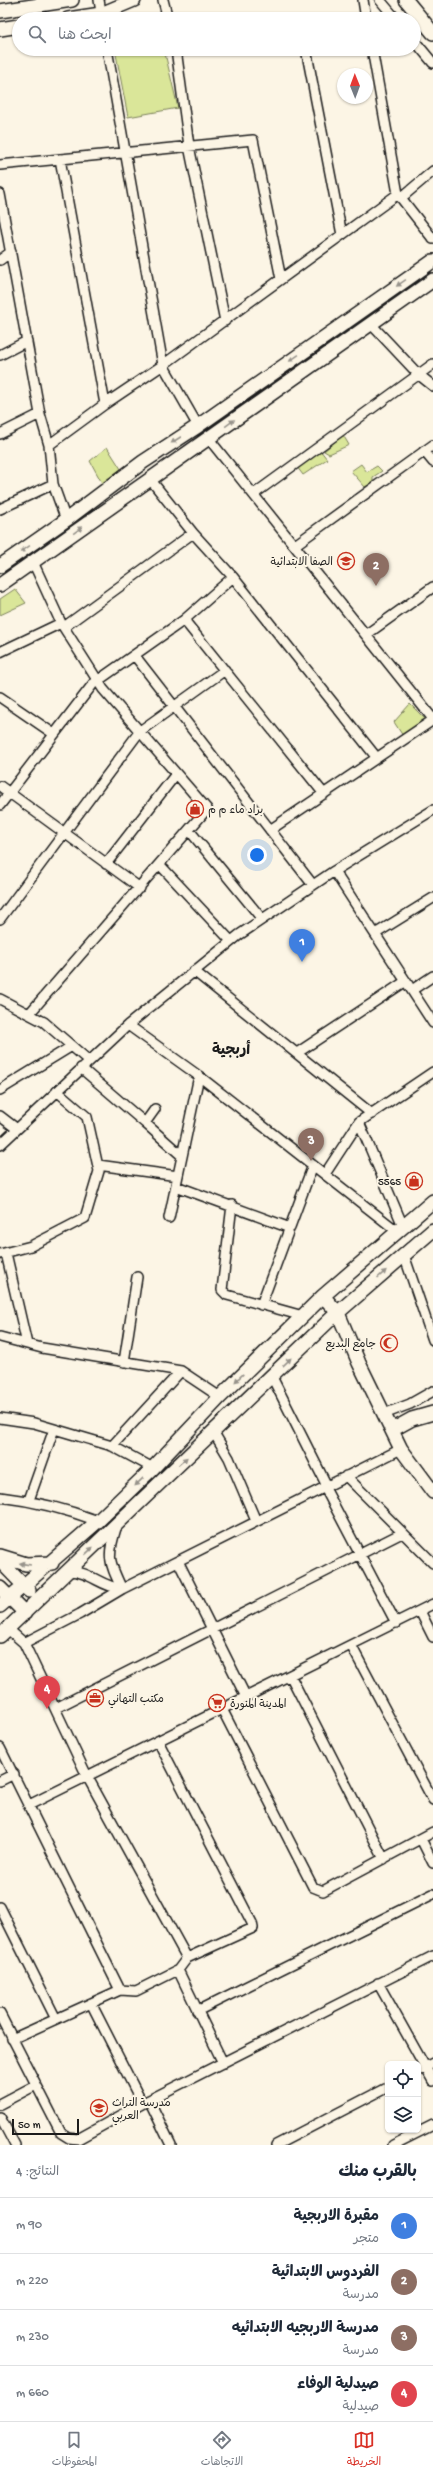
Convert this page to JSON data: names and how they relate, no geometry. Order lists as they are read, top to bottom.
{
  "districts": ["أربجية"],
  "places": {
    "school or university": ["الصفا الابتدائية", "مدرسة التراث العربي"],
    "shop": ["براد ماء م م", "5565"],
    "mosque": ["جامع البديع"],
    "office": ["مكتب التهاني"],
    "supermarket": ["المدينة المنورة"]
  },
  "scale_bar": "50 m",
  "north": "top",
  "page": {
    "search": "ابحث هنا",
    "pins": [
      "2",
      "1",
      "3",
      "4"
    ],
    "scale": "50 m",
    "heading": ["بالقرب منك", "النتائج: 4"],
    "list": [
      {
        "mark": "1",
        "name": "مقبرة الاربجية",
        "note": "متجر",
        "value": "90 m"
      },
      {
        "mark": "2",
        "name": "الفردوس الابتدائية",
        "note": "مدرسة",
        "value": "220 m"
      },
      {
        "mark": "3",
        "name": "مدرسة الاربجيه الابتدائيه",
        "note": "مدرسة",
        "value": "230 m"
      },
      {
        "mark": "4",
        "name": "صيدلية الوفاء",
        "note": "صيدلية",
        "value": "660 m"
      }
    ],
    "nav": ["الخريطة", "الاتجاهات", "المحفوظات"]
  }
}
